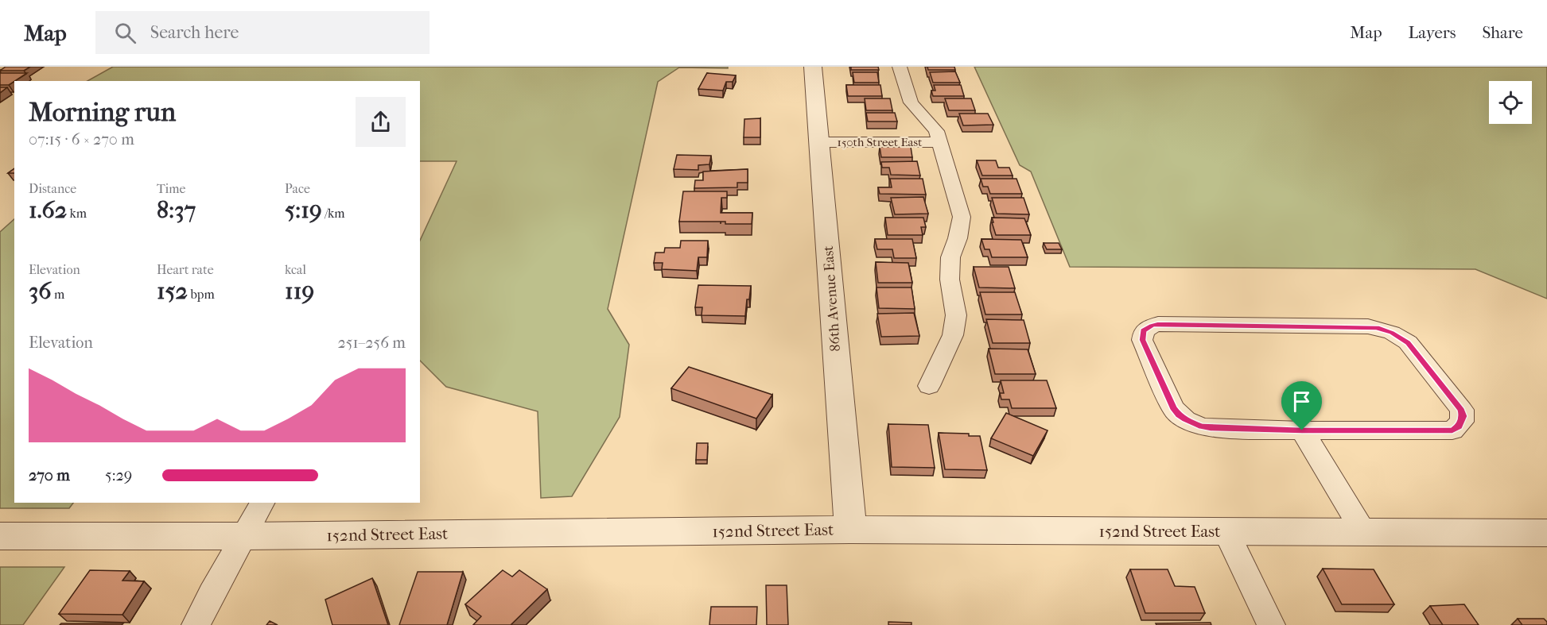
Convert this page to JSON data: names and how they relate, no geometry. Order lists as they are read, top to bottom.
{
  "streets": {
    "street": ["150th Street East", "86th Avenue East", "152nd Street East"]
  },
  "crossings": [
    ["150th Street East", "86th Avenue East"],
    ["86th Avenue East", "152nd Street East"]
  ],
  "page": {
    "header": "Map",
    "search": "Search here",
    "nav": ["Map", "Layers", "Share"],
    "heading": ["Morning run", "07:15 · 6 × 270 m"],
    "stats": [
      ["Distance", "1.62 km"],
      ["Time", "8:37"],
      ["Pace", "5:19 /km"],
      ["Elevation", "36 m"],
      ["Heart rate", "152 bpm"],
      ["kcal", "119"]
    ],
    "chart": ["Elevation", "251–256 m"],
    "list": [
      {
        "name": "270 m",
        "note": "5:29"
      }
    ]
  }
}
